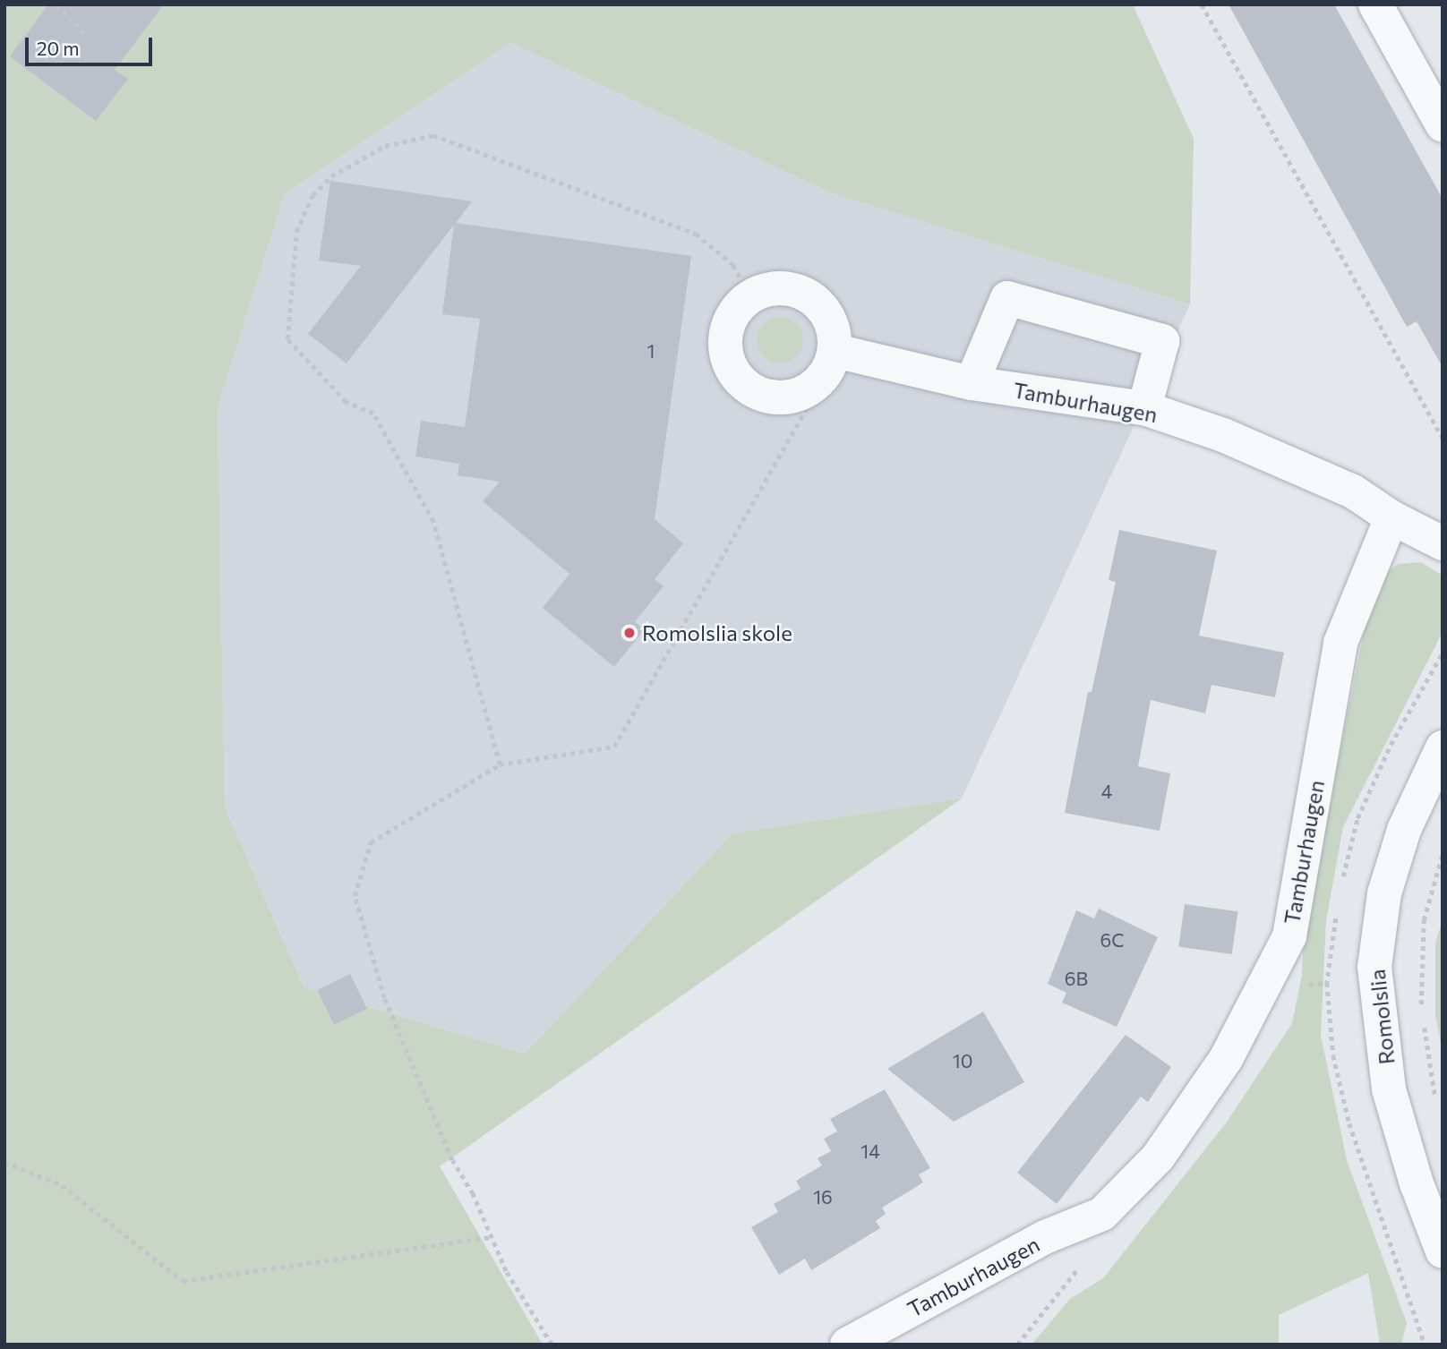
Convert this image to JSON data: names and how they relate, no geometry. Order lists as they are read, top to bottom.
{
  "streets": {
    "street": ["Tamburhaugen", "Romolslia"]
  },
  "places": ["Romolslia skole"],
  "house_numbers": [
    "1",
    "4",
    "6C",
    "6B",
    "10",
    "14",
    "16"
  ],
  "scale_bar": "20 m"
}
